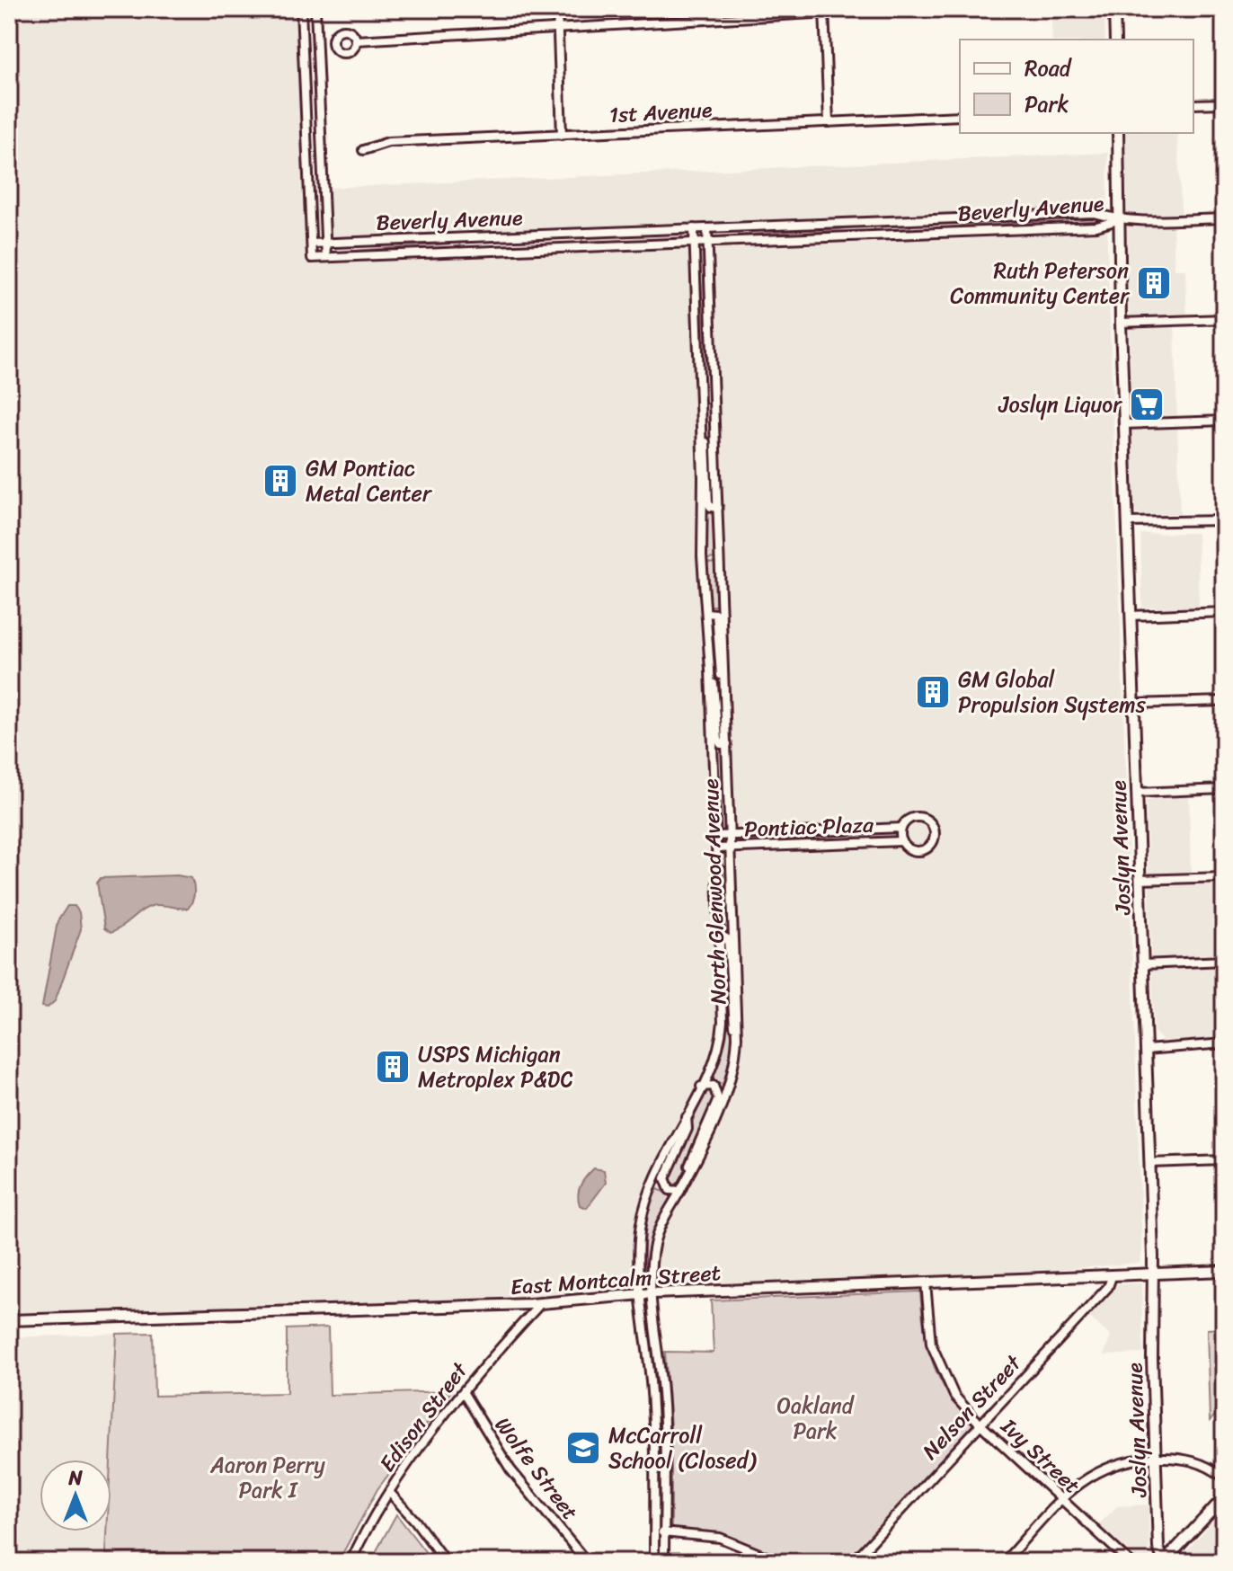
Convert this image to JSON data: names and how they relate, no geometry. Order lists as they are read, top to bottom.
{
  "streets": {
    "main road": ["Joslyn Avenue", "East Montcalm Street"],
    "street": [
      "1st Avenue",
      "Beverly Avenue",
      "Pontiac Plaza",
      "North Glenwood Avenue",
      "Nelson Street",
      "Edison Street",
      "Ivy Street",
      "Wolfe Street"
    ]
  },
  "crossings": [
    ["Beverly Avenue", "Joslyn Avenue"],
    ["Beverly Avenue", "North Glenwood Avenue"],
    ["Pontiac Plaza", "North Glenwood Avenue"],
    ["Joslyn Avenue", "East Montcalm Street"],
    ["North Glenwood Avenue", "East Montcalm Street"],
    ["East Montcalm Street", "Nelson Street"],
    ["East Montcalm Street", "Edison Street"],
    ["East Montcalm Street", "Ivy Street"],
    ["Nelson Street", "Ivy Street"],
    ["Edison Street", "Wolfe Street"]
  ],
  "parks": ["Oakland Park", "Aaron Perry Park I"],
  "places": {
    "building": [
      "Ruth Peterson Community Center",
      "GM Pontiac Metal Center",
      "GM Global Propulsion Systems",
      "USPS Michigan Metroplex P&DC"
    ],
    "supermarket": ["Joslyn Liquor"],
    "school or university": ["McCarroll School (Closed)"]
  },
  "legend": ["Road", "Park"],
  "north": "top"
}
